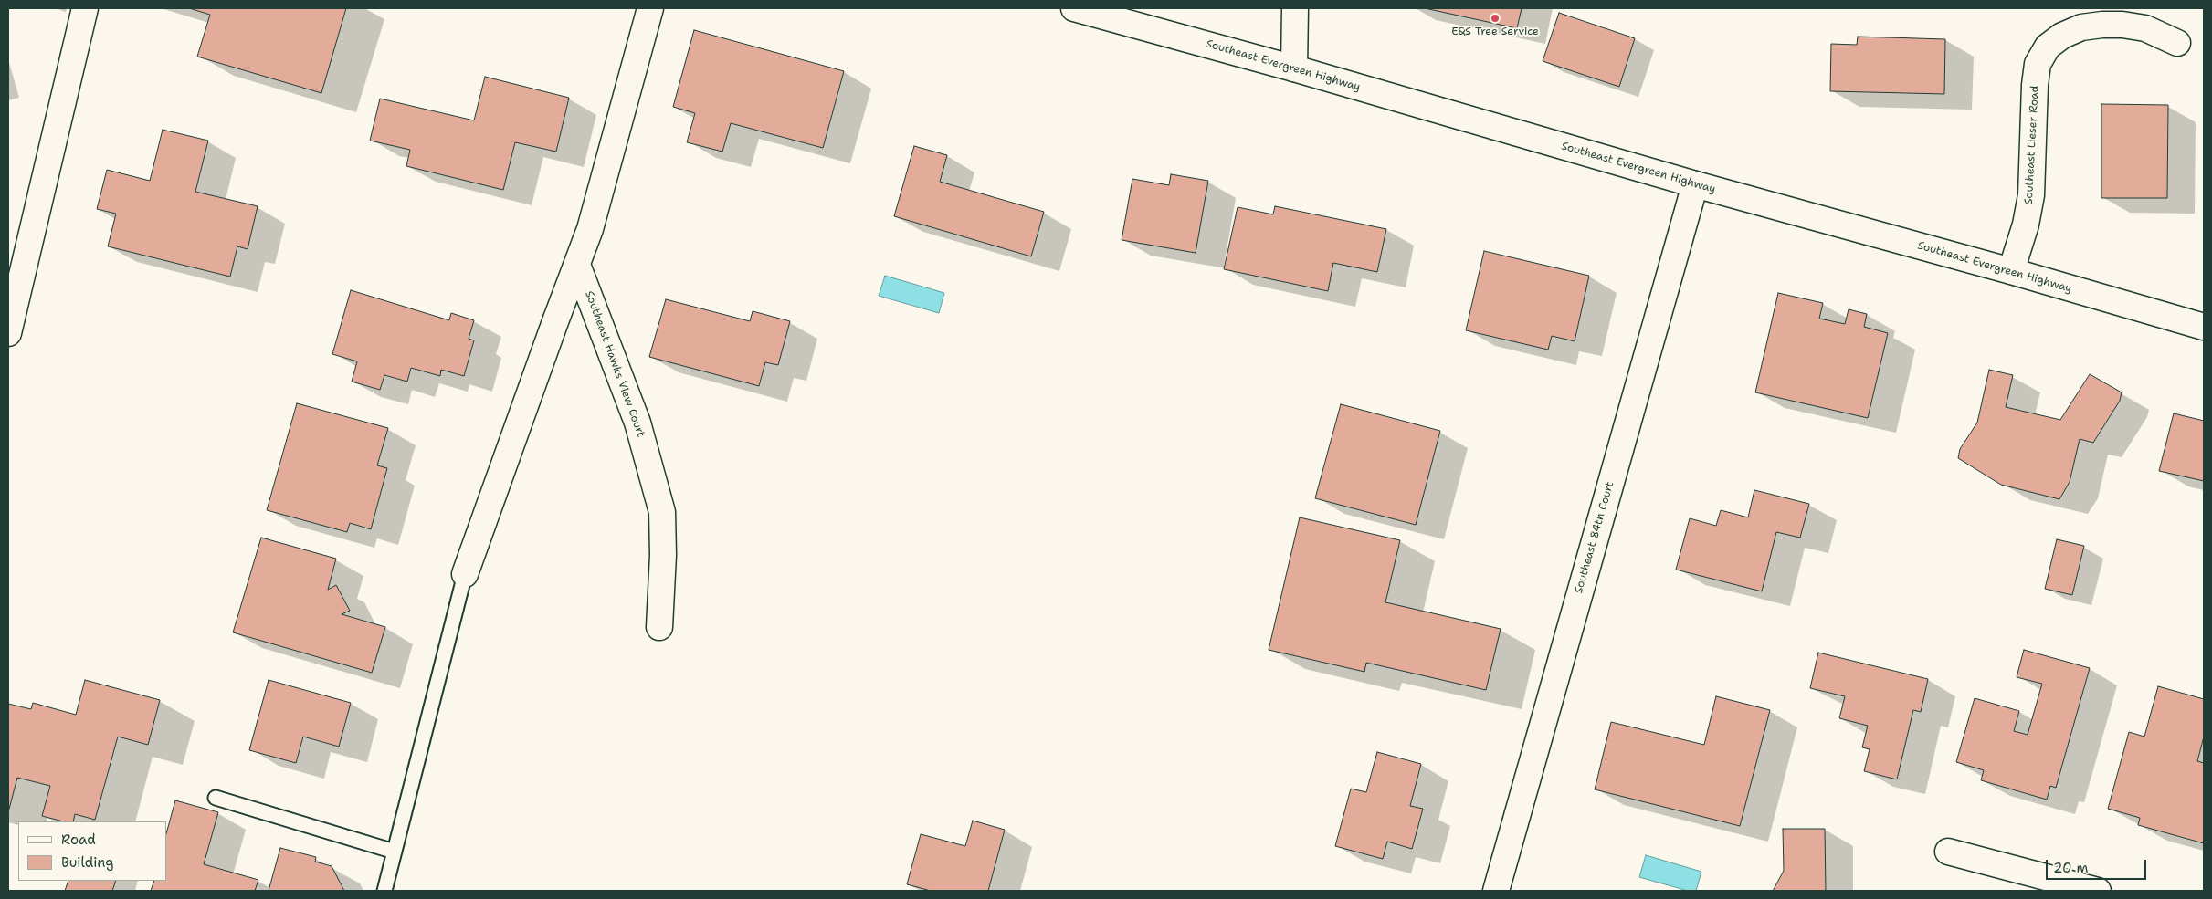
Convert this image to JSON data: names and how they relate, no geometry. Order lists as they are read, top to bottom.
{
  "streets": {
    "street": [
      "Southeast Evergreen Highway",
      "Southeast Lieser Road",
      "Southeast Hawks View Court",
      "Southeast 84th Court"
    ]
  },
  "crossings": [
    ["Southeast Evergreen Highway", "Southeast Lieser Road"],
    ["Southeast Evergreen Highway", "Southeast 84th Court"]
  ],
  "places": ["E&S Tree Service"],
  "legend": ["Road", "Building"],
  "scale_bar": "20 m"
}
